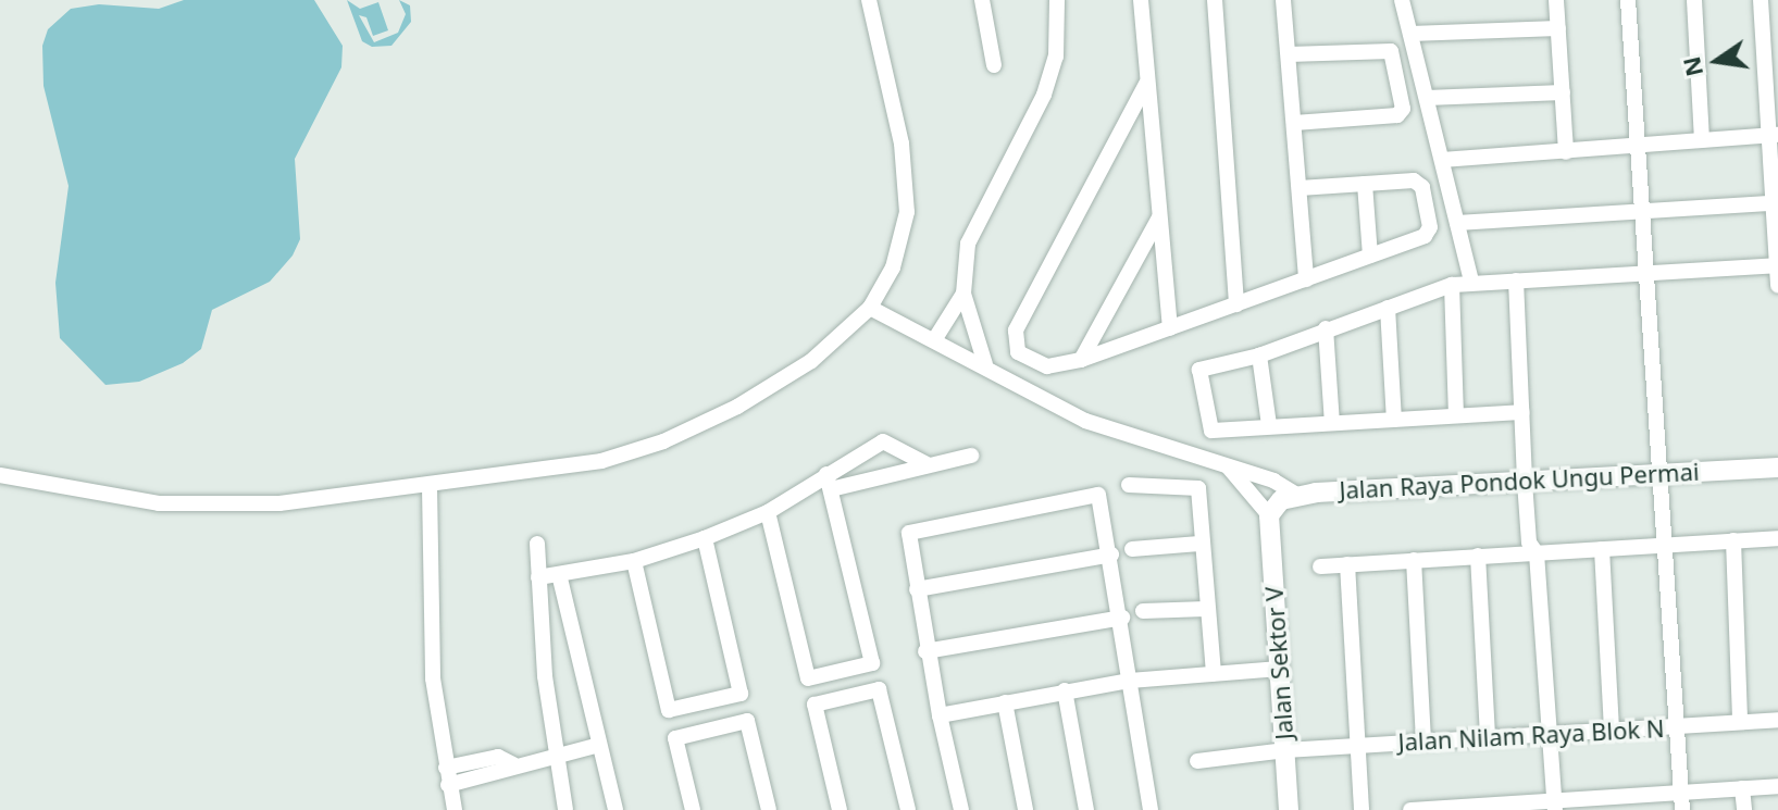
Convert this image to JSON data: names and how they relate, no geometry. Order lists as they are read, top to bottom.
{
  "streets": {
    "street": ["Jalan Raya Pondok Ungu Permai", "Jalan Sektor V", "Jalan Nilam Raya Blok N"]
  },
  "crossings": [
    ["Jalan Sektor V", "Jalan Nilam Raya Blok N"]
  ],
  "north": "left"
}
